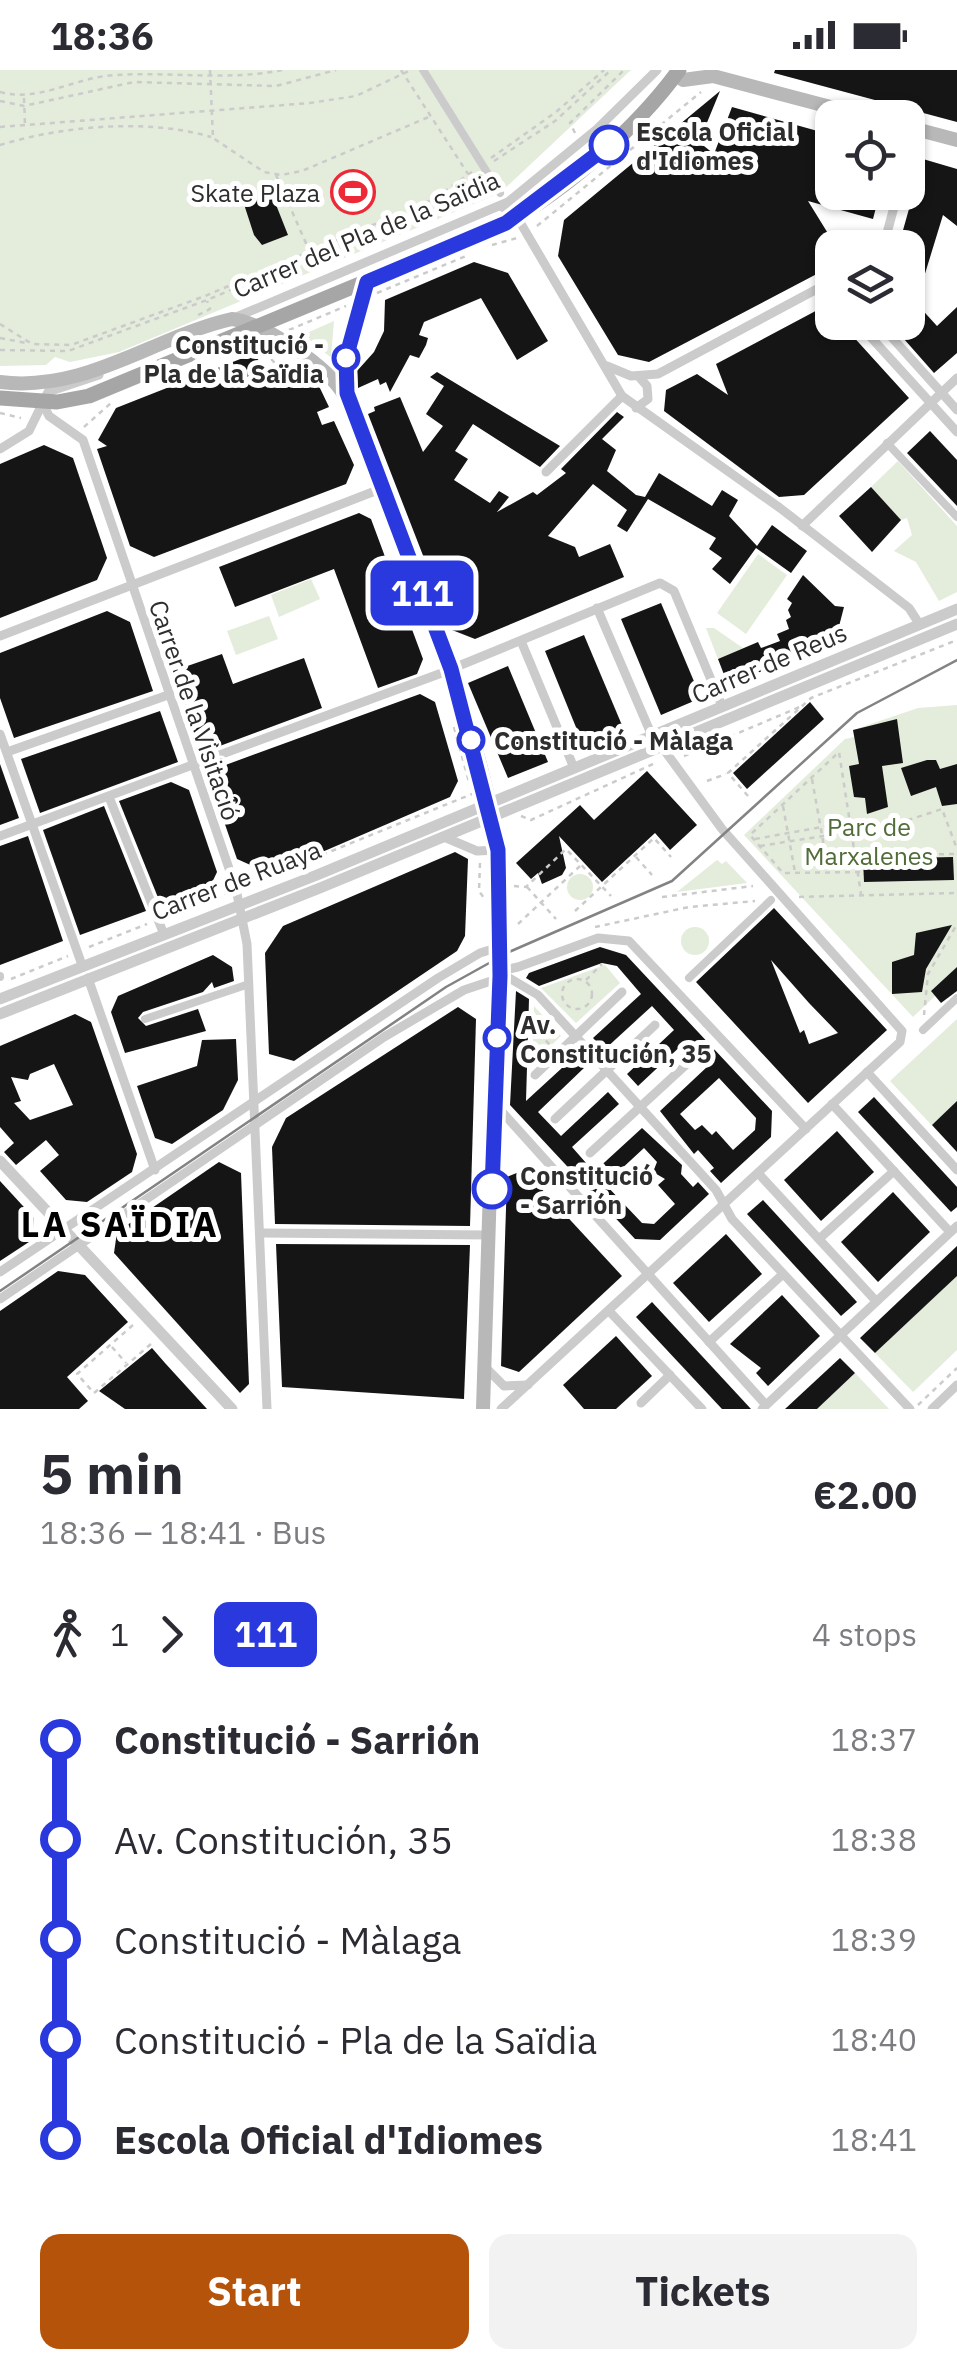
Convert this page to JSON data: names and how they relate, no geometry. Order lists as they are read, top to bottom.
{
  "streets": {
    "main road": ["Carrer del Pla de la Saïdia"],
    "street": ["Carrer de Reus", "Carrer de la Visitació", "Carrer de Ruaya"]
  },
  "crossings": [
    ["Carrer del Pla de la Saïdia", "Carrer de la Visitació"],
    ["Carrer de Reus", "Carrer de Ruaya"],
    ["Carrer de la Visitació", "Carrer de Ruaya"]
  ],
  "districts": ["LA SAÏDIA"],
  "parks": ["Parc de Marxalenes"],
  "places": {
    "other": [
      "Escola Oficial d'Idiomes",
      "Constitució - Pla de la Saïdia",
      "Constitució - Màlaga",
      "Av. Constitución, 35",
      "Constitució - Sarrión"
    ],
    "sports": ["Skate Plaza"]
  },
  "lines": ["bus line 111"],
  "page": {
    "status": "18:36",
    "on_map": "111",
    "heading": ["5 min", "18:36 – 18:41 · Bus", "€2.00"],
    "legs": ["1", "111", "4 stops"],
    "list": [
      {
        "name": "Constitució - Sarrión",
        "value": "18:37"
      },
      {
        "name": "Av. Constitución, 35",
        "value": "18:38"
      },
      {
        "name": "Constitució - Màlaga",
        "value": "18:39"
      },
      {
        "name": "Constitució - Pla de la Saïdia",
        "value": "18:40"
      },
      {
        "name": "Escola Oficial d'Idiomes",
        "value": "18:41"
      }
    ],
    "buttons": ["Start", "Tickets"]
  }
}
